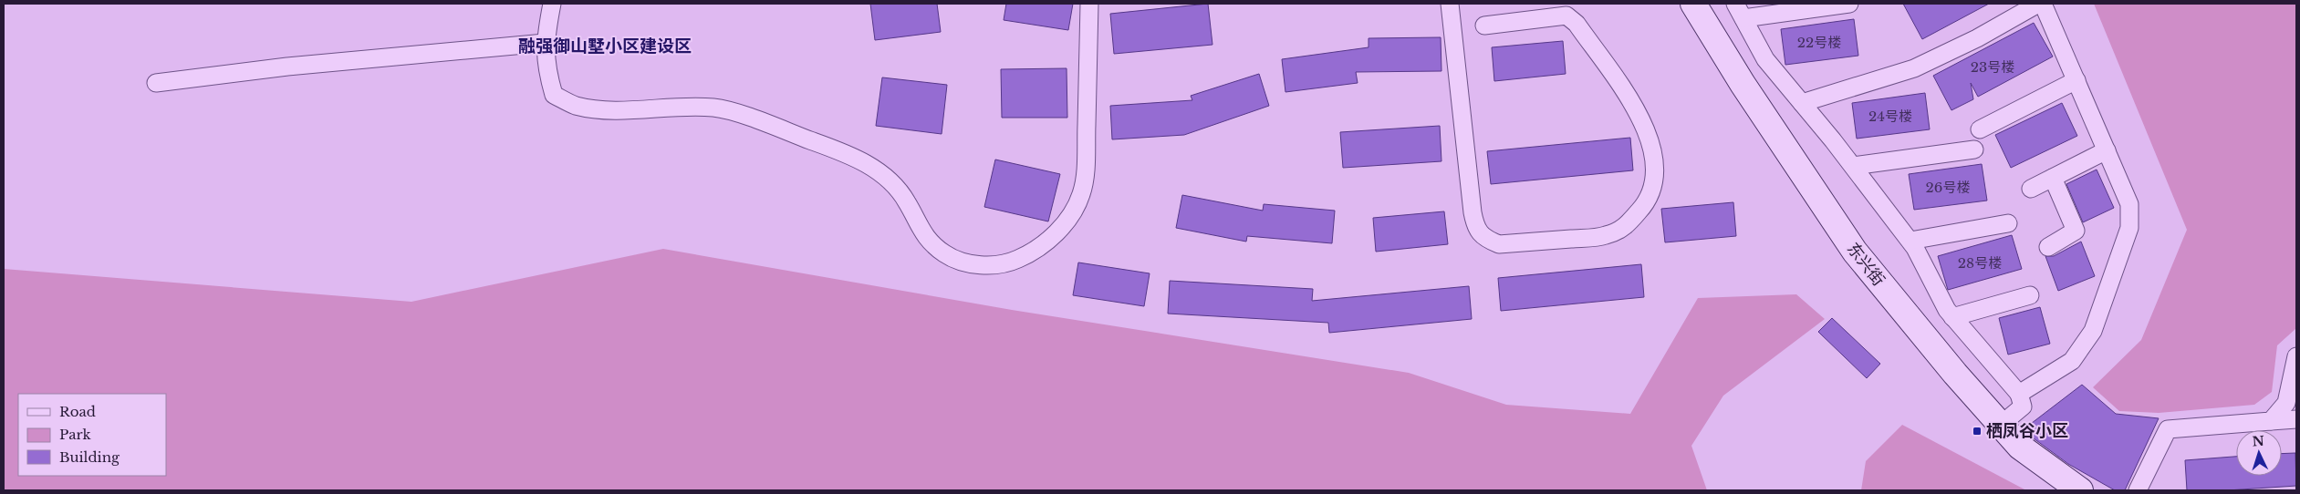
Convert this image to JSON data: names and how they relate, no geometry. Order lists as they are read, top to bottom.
{
  "streets": {
    "street": ["东兴街"]
  },
  "districts": ["融强御山墅小区建设区"],
  "places": {
    "transit": ["栖凤谷小区"]
  },
  "house_numbers": [
    "22号楼",
    "23号楼",
    "24号楼",
    "26号楼",
    "28号楼"
  ],
  "legend": ["Road", "Park", "Building"],
  "north": "top"
}
